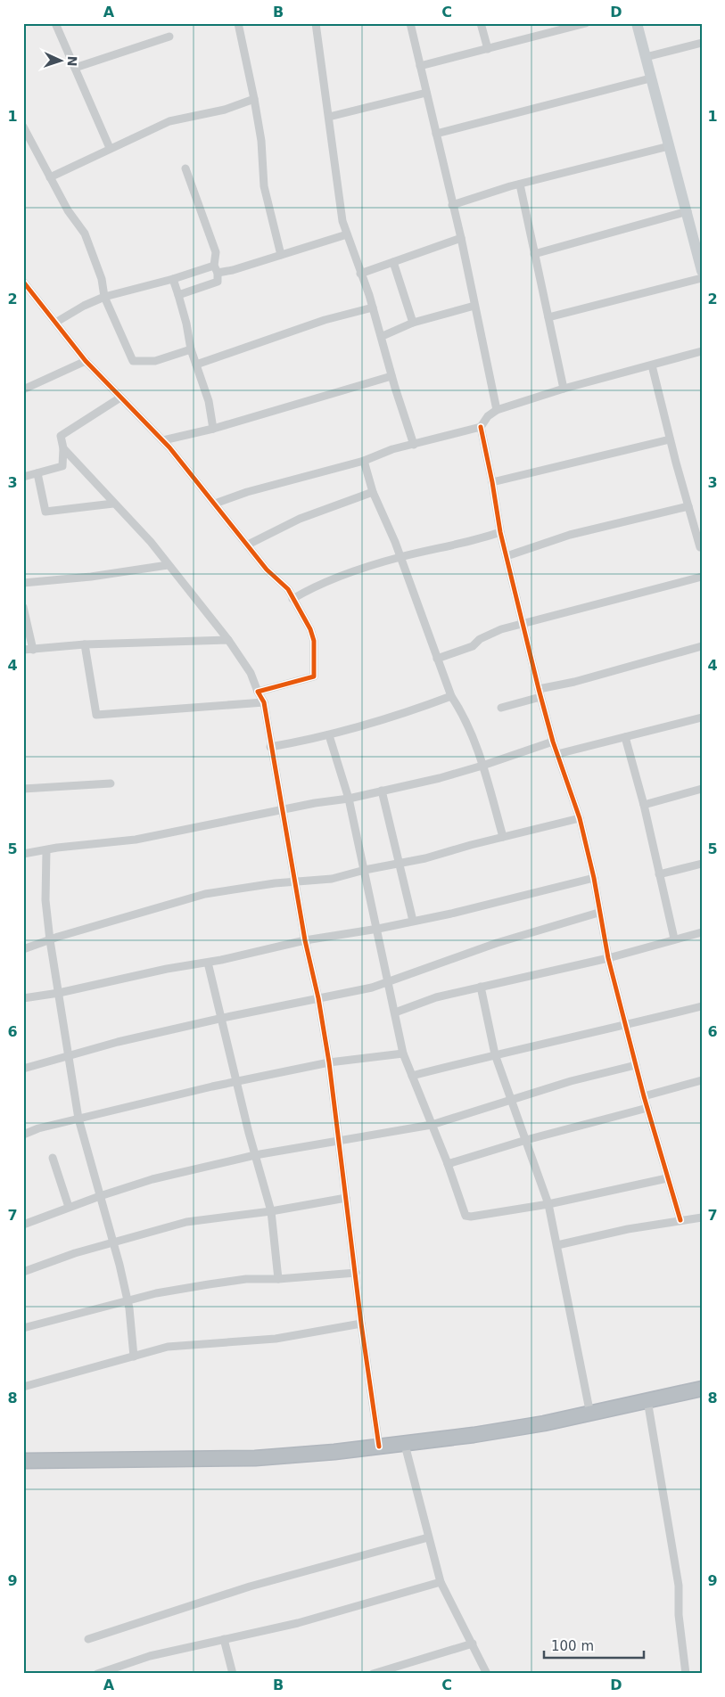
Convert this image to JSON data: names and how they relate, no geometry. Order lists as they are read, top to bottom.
{
  "scale_bar": "100 m",
  "north": "right",
  "grid": {
    "columns": [
      "A",
      "B",
      "C",
      "D"
    ],
    "rows": [
      "1",
      "2",
      "3",
      "4",
      "5",
      "6",
      "7",
      "8",
      "9"
    ]
  }
}
